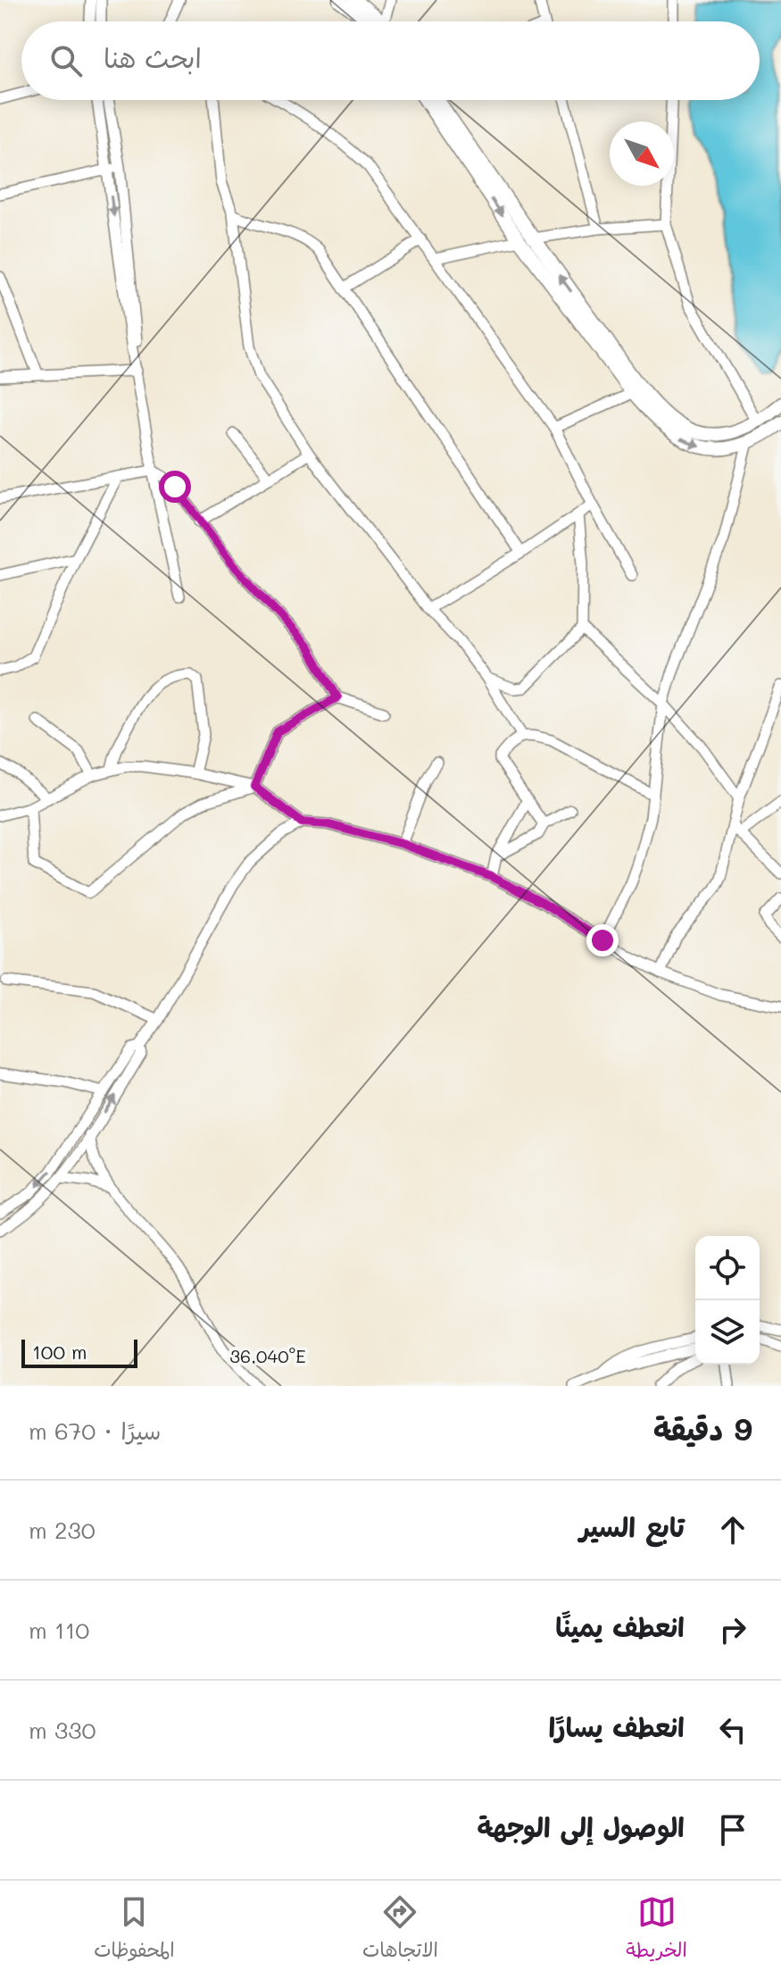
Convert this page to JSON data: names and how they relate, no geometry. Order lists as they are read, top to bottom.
{
  "scale_bar": "100 m",
  "north": "bottom right",
  "page": {
    "search": "ابحث هنا",
    "scale": "100 m",
    "heading": ["9 دقيقة", "سيرًا · 670 m"],
    "list": [
      ["تابع السير", "230 m"],
      ["انعطف يمينًا", "110 m"],
      ["انعطف يسارًا", "330 m"],
      "الوصول إلى الوجهة"
    ],
    "nav": ["الخريطة", "الاتجاهات", "المحفوظات"]
  },
  "coordinates": ["36.040°E"]
}
